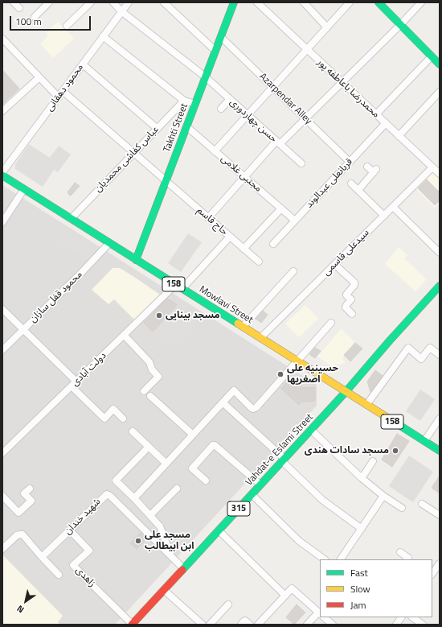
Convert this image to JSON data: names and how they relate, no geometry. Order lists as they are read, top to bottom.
{
  "streets": {
    "main road": [
      "Takhti Street",
      "158",
      "Mowlavi Street",
      "Vahdat-e Eslami Street",
      "315"
    ],
    "street": [
      "محمود دهقانی",
      "محمدرضا باعاطفه پور",
      "Azarpendar Alley",
      "حسن چهاردوری",
      "عباس کفاشی محمدیان",
      "مجتبی غلامی",
      "قربانعلی عبدالوند",
      "حاج قاسم",
      "سیدعلی قاسمی",
      "محمود قفل سازان",
      "دولت آبادی",
      "شهید خندان",
      "زاهدی"
    ]
  },
  "crossings": [
    ["محمود دهقانی", "حسن چهاردوری"],
    ["محمود دهقانی", "حاج قاسم"],
    ["محمدرضا باعاطفه پور", "قربانعلی عبدالوند"],
    ["محمدرضا باعاطفه پور", "سیدعلی قاسمی"],
    ["Azarpendar Alley", "Takhti Street"],
    ["Azarpendar Alley", "قربانعلی عبدالوند"],
    ["حسن چهاردوری", "Takhti Street"],
    ["Takhti Street", "مجتبی غلامی"],
    ["Takhti Street", "حاج قاسم"],
    ["Takhti Street", "Mowlavi Street"],
    ["عباس کفاشی محمدیان", "حاج قاسم"],
    ["عباس کفاشی محمدیان", "Mowlavi Street"],
    ["مجتبی غلامی", "قربانعلی عبدالوند"],
    ["سیدعلی قاسمی", "Mowlavi Street"],
    ["محمود قفل سازان", "Mowlavi Street"],
    ["Mowlavi Street", "دولت آبادی"],
    ["Mowlavi Street", "Vahdat-e Eslami Street"],
    ["Vahdat-e Eslami Street", "شهید خندان"],
    ["Vahdat-e Eslami Street", "زاهدی"],
    ["شهید خندان", "زاهدی"]
  ],
  "places": [
    "مسجد بینایی",
    "حسینیه علی اصغریها",
    "مسجد سادات هندی",
    "مسجد علی ابن ابیطالب"
  ],
  "legend": ["Fast", "Slow", "Jam"],
  "scale_bar": "100 m",
  "north": "bottom left"
}
